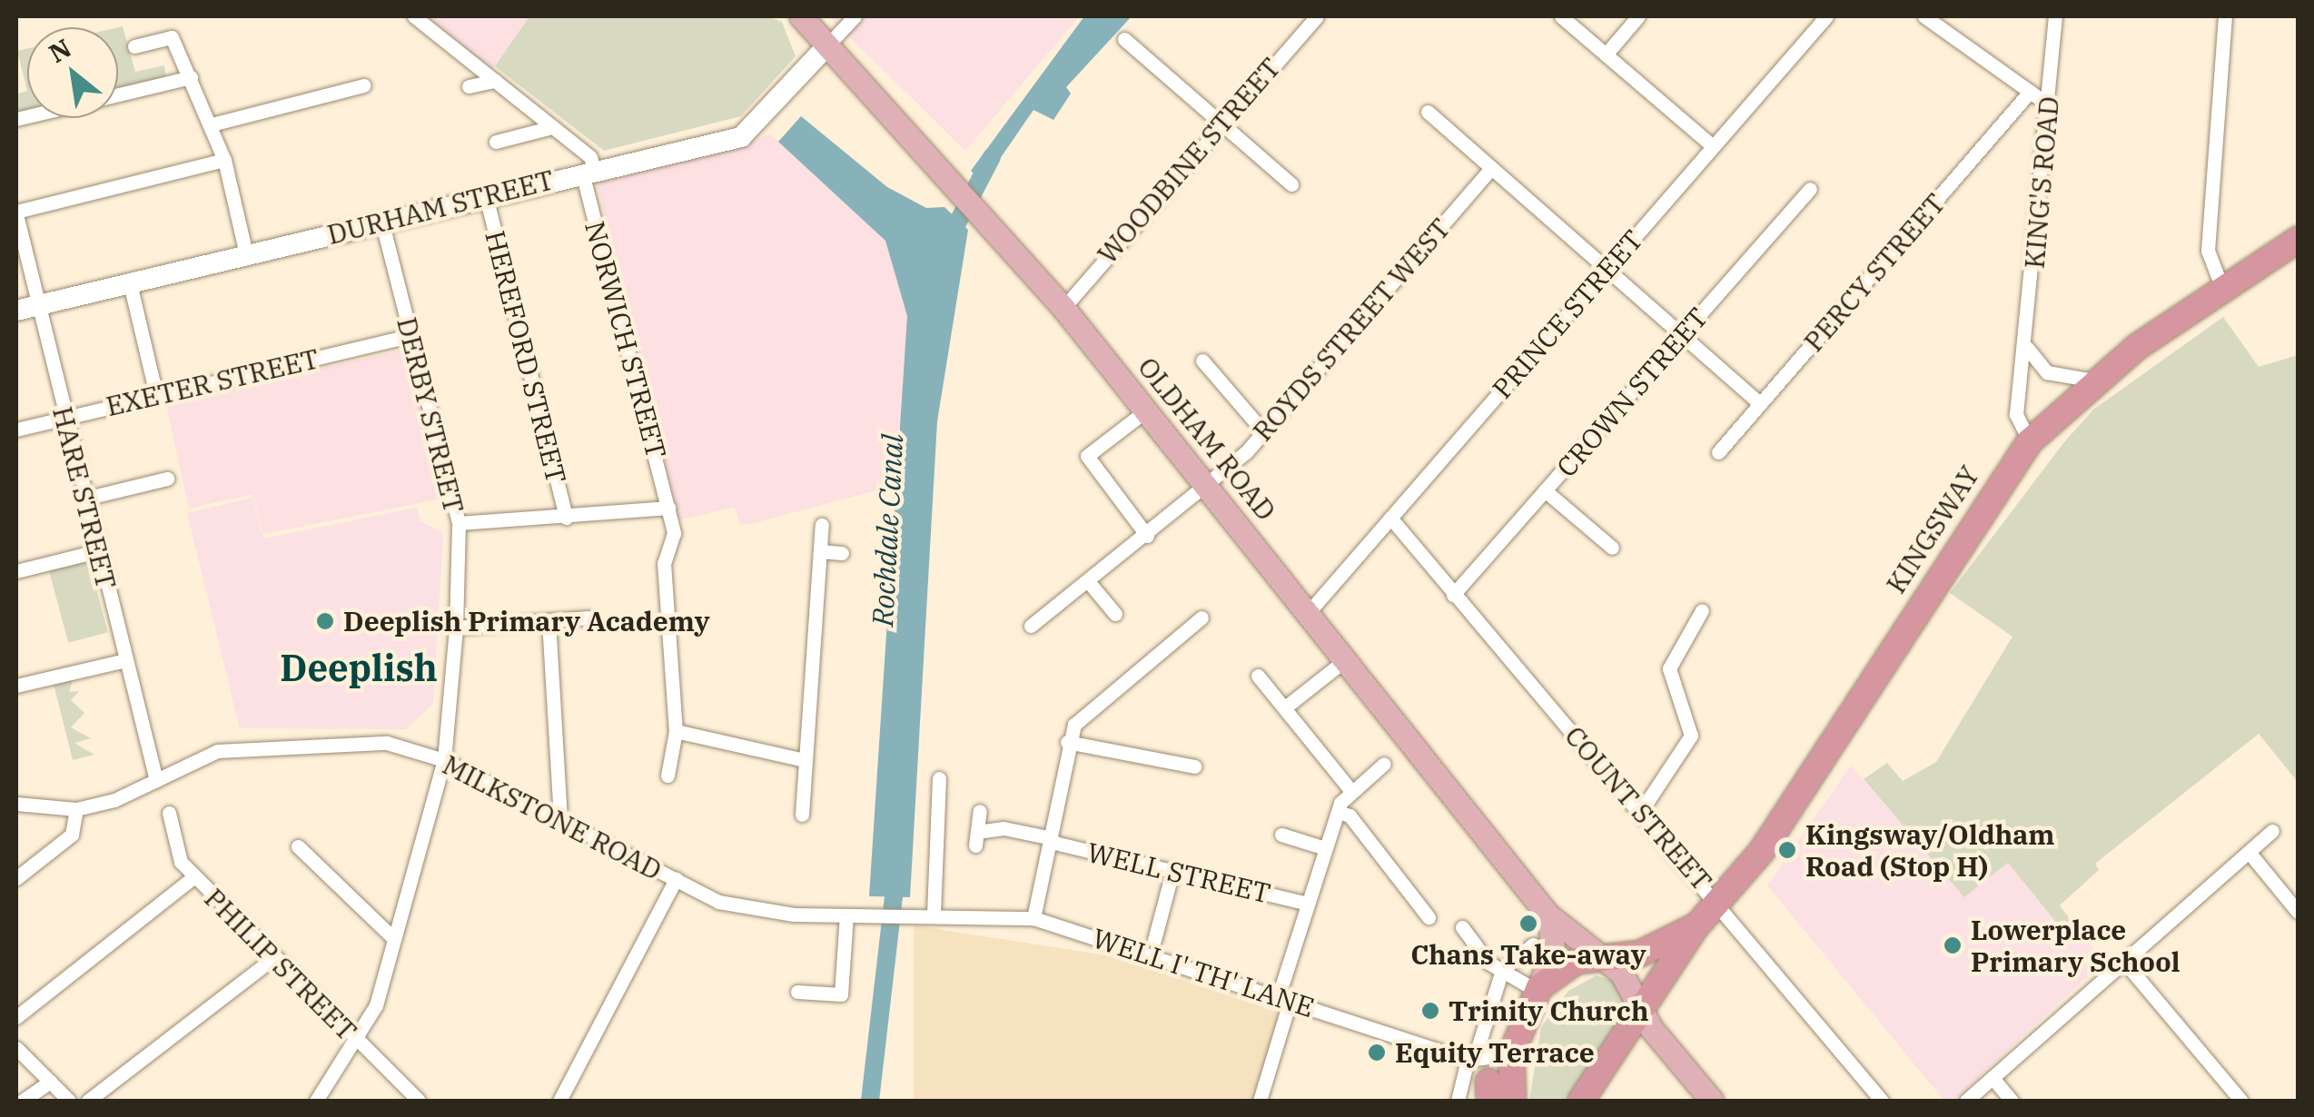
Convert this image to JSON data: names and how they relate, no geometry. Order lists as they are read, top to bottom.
{
  "streets": {
    "highway": ["KINGSWAY"],
    "main road": ["DURHAM STREET", "OLDHAM ROAD"],
    "street": [
      "WOODBINE STREET",
      "KING'S ROAD",
      "PERCY STREET",
      "PRINCE STREET",
      "ROYDS STREET WEST",
      "NORWICH STREET",
      "HEREFORD STREET",
      "EXETER STREET",
      "CROWN STREET",
      "DERBY STREET",
      "HARE STREET",
      "COUNT STREET",
      "MILKSTONE ROAD",
      "WELL STREET",
      "PHILIP STREET",
      "WELL I' TH' LANE"
    ]
  },
  "crossings": [
    ["WOODBINE STREET", "OLDHAM ROAD"],
    ["KING'S ROAD", "KINGSWAY"],
    ["DURHAM STREET", "NORWICH STREET"],
    ["DURHAM STREET", "HEREFORD STREET"],
    ["DURHAM STREET", "OLDHAM ROAD"],
    ["DURHAM STREET", "HARE STREET"],
    ["PRINCE STREET", "OLDHAM ROAD"],
    ["PRINCE STREET", "COUNT STREET"],
    ["ROYDS STREET WEST", "OLDHAM ROAD"],
    ["EXETER STREET", "DERBY STREET"],
    ["EXETER STREET", "HARE STREET"],
    ["CROWN STREET", "COUNT STREET"],
    ["DERBY STREET", "MILKSTONE ROAD"],
    ["DERBY STREET", "PHILIP STREET"],
    ["OLDHAM ROAD", "KINGSWAY"],
    ["HARE STREET", "MILKSTONE ROAD"],
    ["KINGSWAY", "COUNT STREET"],
    ["MILKSTONE ROAD", "WELL I' TH' LANE"]
  ],
  "districts": ["Deeplish"],
  "water": ["Rochdale Canal"],
  "places": [
    "Deeplish Primary Academy",
    "Kingsway/Oldham Road (Stop H)",
    "Chans Take-away",
    "Lowerplace Primary School",
    "Trinity Church",
    "Equity Terrace"
  ],
  "north": "top left"
}
